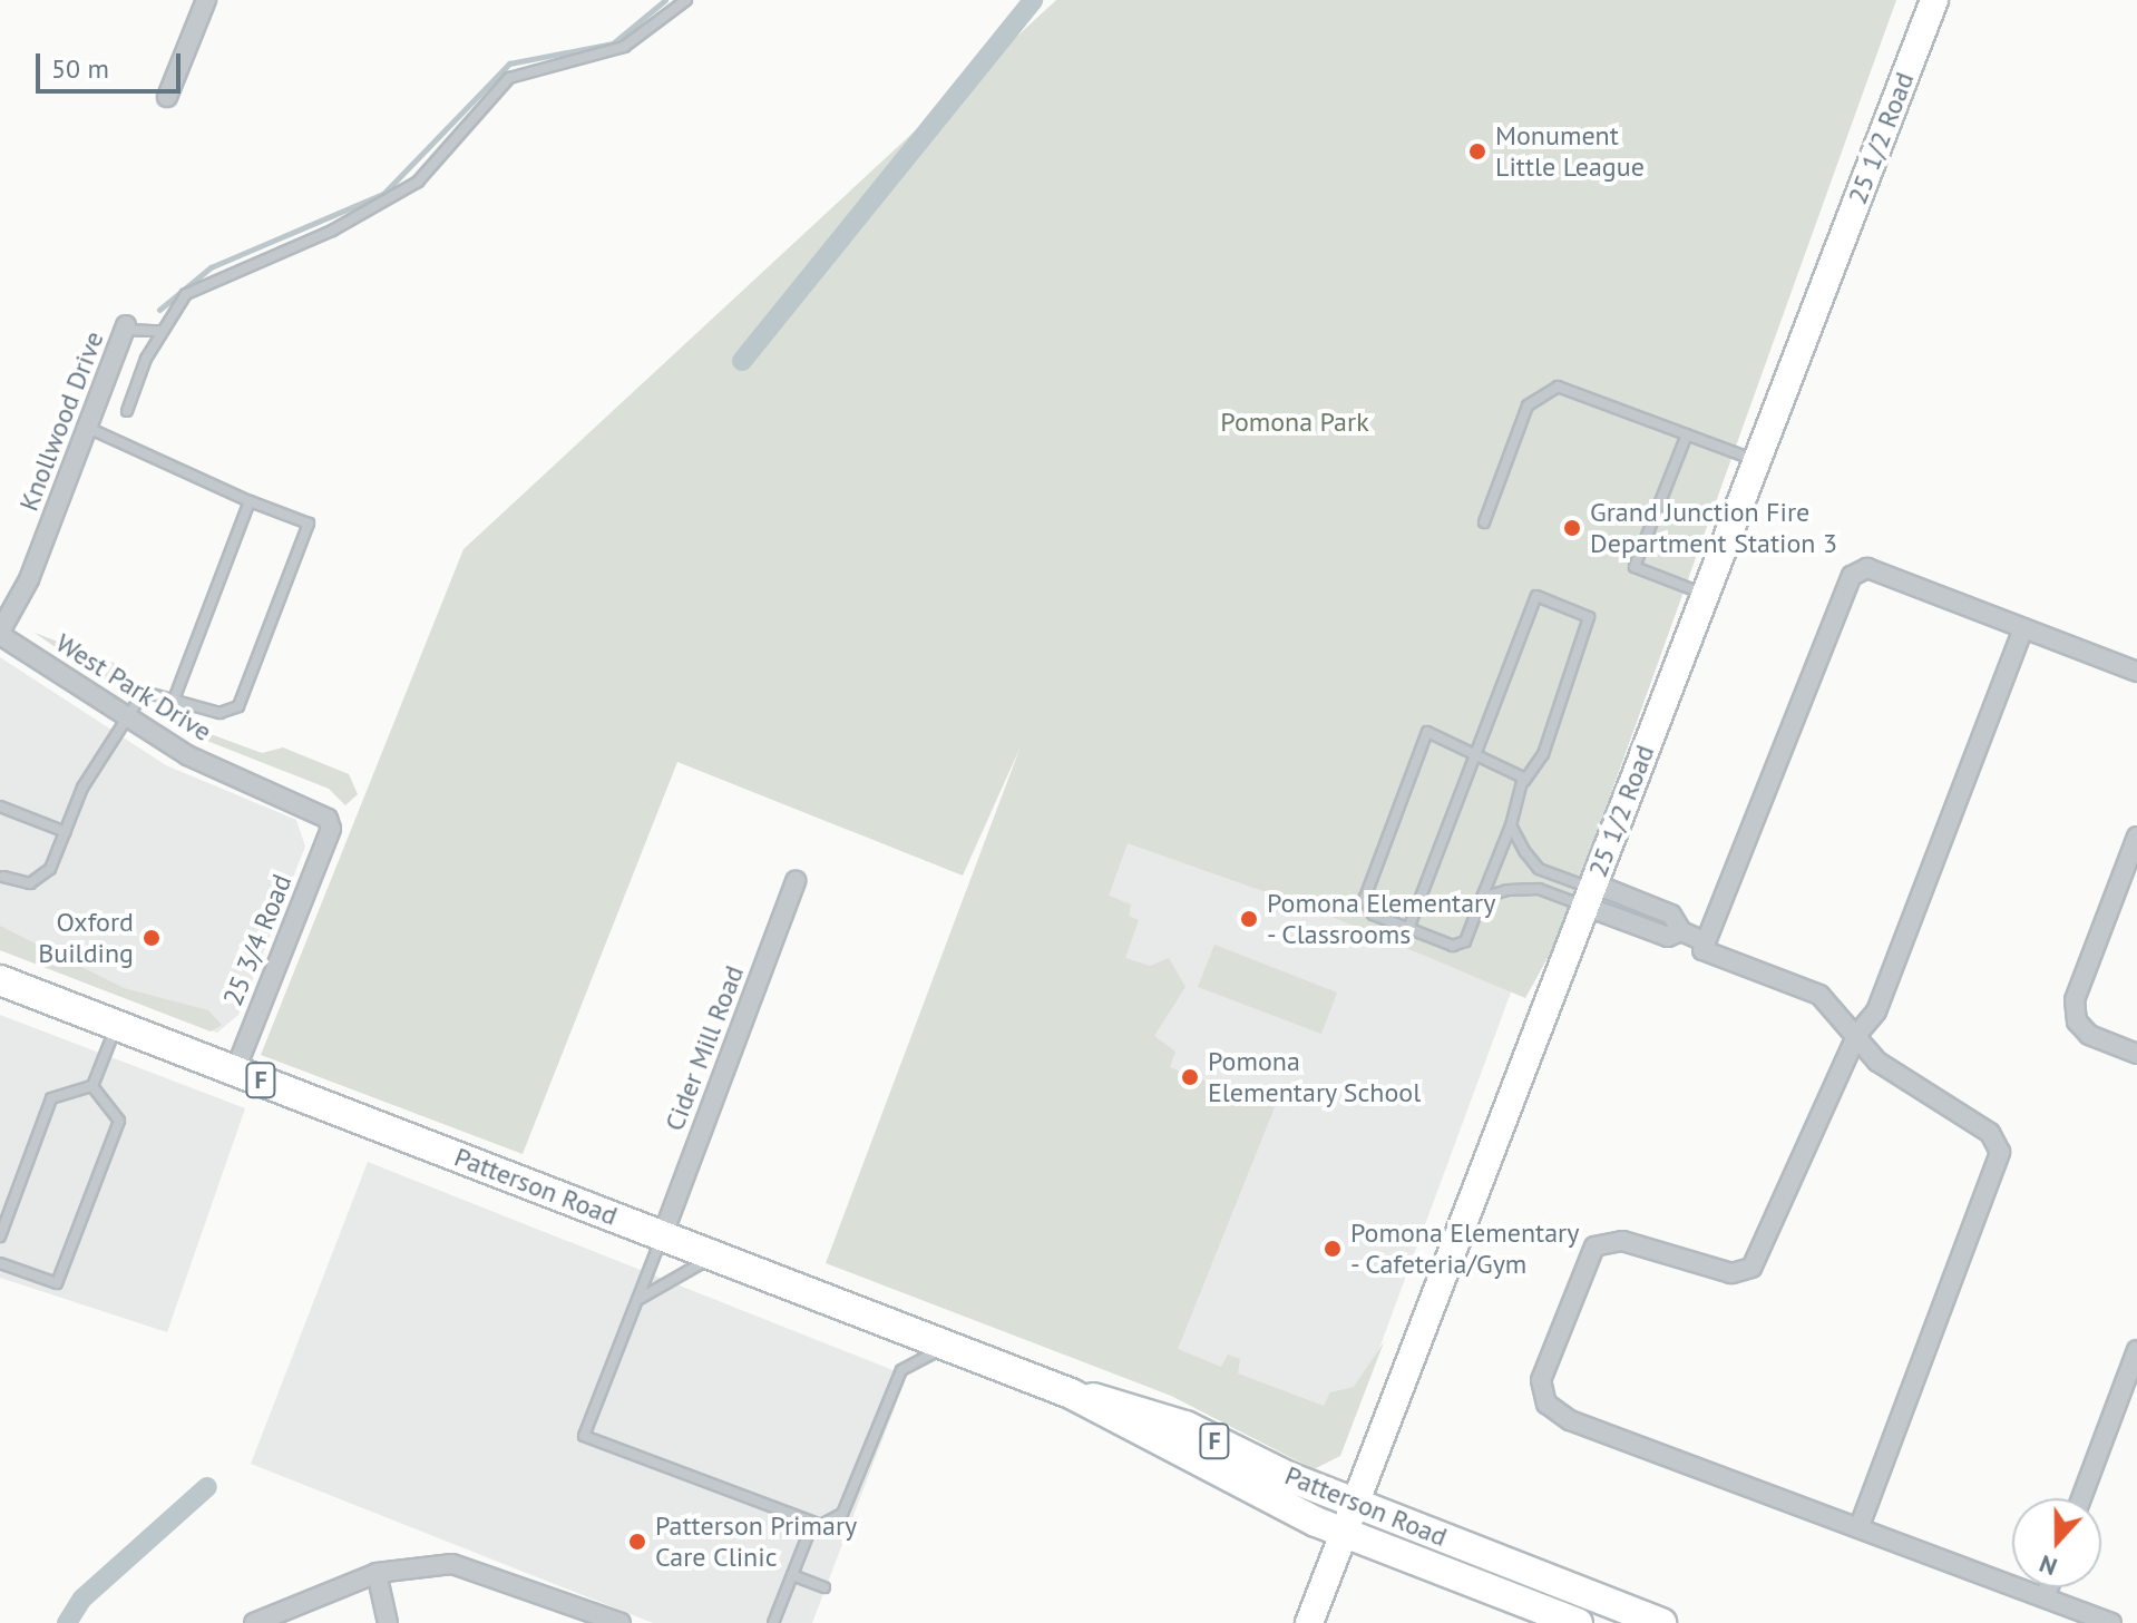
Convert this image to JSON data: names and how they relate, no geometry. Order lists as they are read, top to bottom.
{
  "streets": {
    "main road": ["F", "Patterson Road"],
    "street": [
      "25 1/2 Road",
      "Knollwood Drive",
      "West Park Drive",
      "25 3/4 Road",
      "Cider Mill Road"
    ]
  },
  "crossings": [
    ["25 1/2 Road", "Patterson Road"],
    ["Knollwood Drive", "West Park Drive"],
    ["West Park Drive", "25 3/4 Road"],
    ["25 3/4 Road", "Patterson Road"],
    ["Cider Mill Road", "Patterson Road"]
  ],
  "parks": ["Pomona Park"],
  "places": [
    "Monument Little League",
    "Grand Junction Fire Department Station 3",
    "Pomona Elementary - Classrooms",
    "Oxford Building",
    "Pomona Elementary School",
    "Pomona Elementary - Cafeteria/Gym",
    "Patterson Primary Care Clinic"
  ],
  "scale_bar": "50 m",
  "north": "bottom"
}
